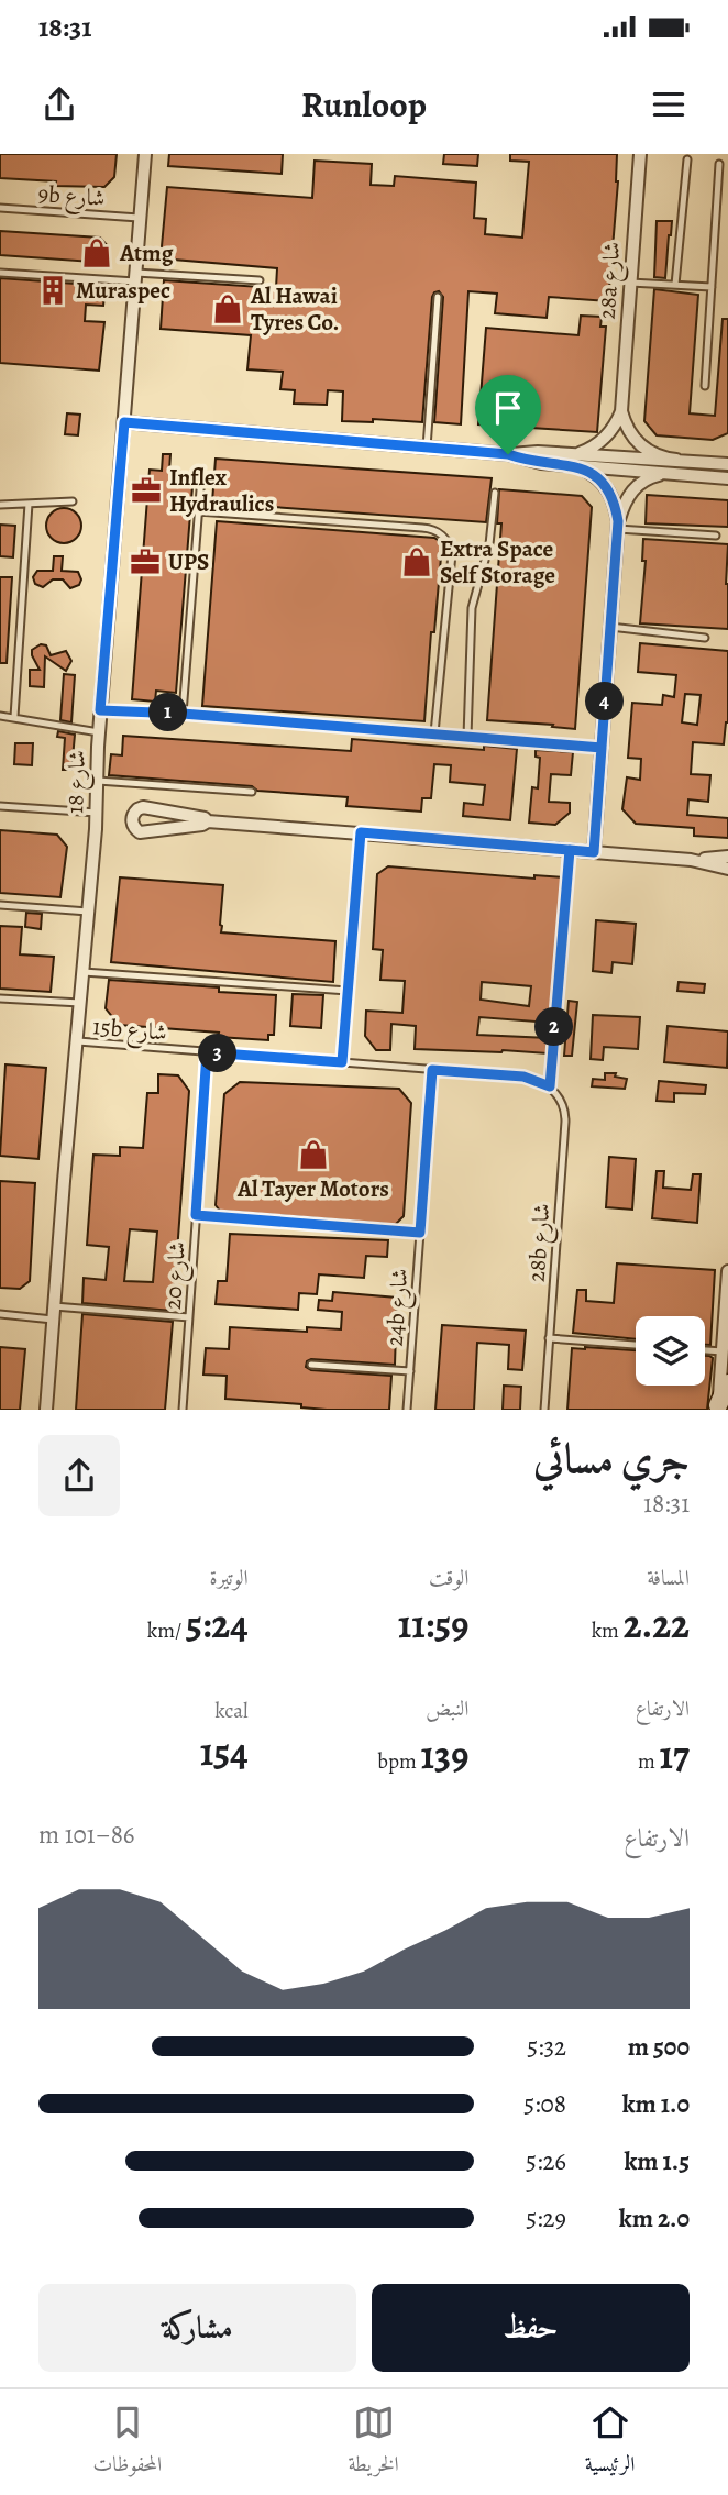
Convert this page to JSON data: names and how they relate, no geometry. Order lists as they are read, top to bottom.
{
  "streets": {
    "street": ["28a شارع", "شارع 18"],
    "lane": [
      "9b شارع",
      "15b شارع",
      "28b شارع",
      "شارع 20",
      "24b شارع"
    ]
  },
  "crossings": [
    ["9b شارع", "شارع 18"],
    ["شارع 18", "15b شارع"],
    ["15b شارع", "28b شارع"],
    ["15b شارع", "شارع 20"],
    ["15b شارع", "24b شارع"]
  ],
  "places": {
    "shop": [
      "Atmg",
      "Al Hawai Tyres Co.",
      "Extra Space Self Storage",
      "Al Tayer Motors"
    ],
    "building": ["Muraspec"],
    "office": ["Inflex Hydraulics", "UPS"]
  },
  "page": {
    "status": "18:31",
    "header": "Runloop",
    "pins": [
      "4",
      "1",
      "2",
      "3"
    ],
    "heading": ["جري مسائي", "18:31"],
    "stats": [
      ["المسافة", "2.22 km"],
      ["الوقت", "11:59"],
      ["الوتيرة", "5:24 /km"],
      ["الارتفاع", "17 m"],
      ["النبض", "139 bpm"],
      ["kcal", "154"]
    ],
    "chart": ["الارتفاع", "86–101 m"],
    "list": [
      {
        "name": "500 m",
        "note": "5:32"
      },
      {
        "name": "1.0 km",
        "note": "5:08"
      },
      {
        "name": "1.5 km",
        "note": "5:26"
      },
      {
        "name": "2.0 km",
        "note": "5:29"
      }
    ],
    "buttons": ["حفظ", "مشاركة"],
    "tabs": ["الرئيسية", "الخريطة", "المحفوظات"]
  }
}
